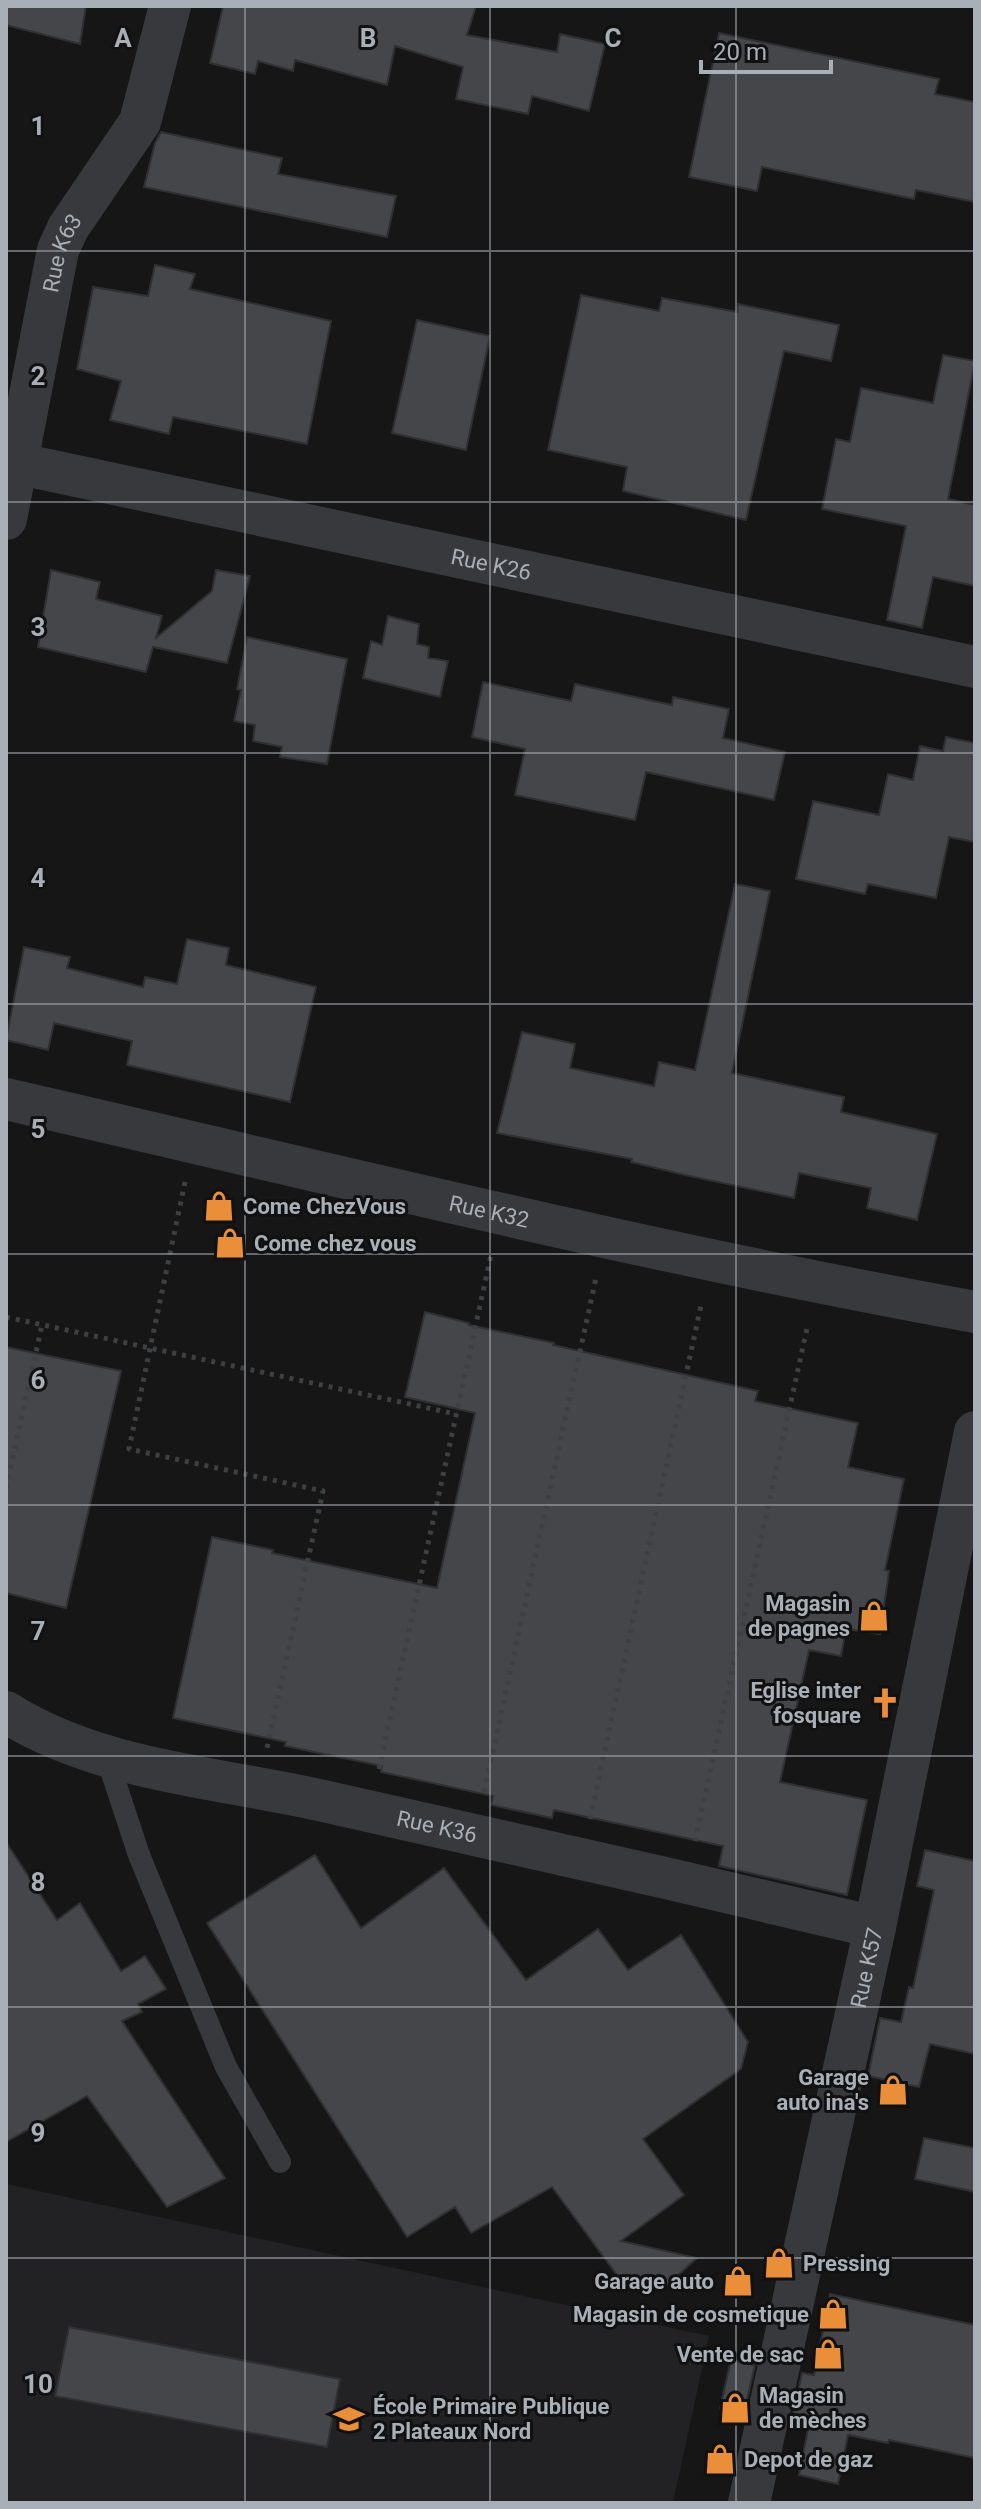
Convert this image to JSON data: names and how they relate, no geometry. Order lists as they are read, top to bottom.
{
  "streets": {
    "street": [
      "Rue K63",
      "Rue K26",
      "Rue K32",
      "Rue K36",
      "Rue K57"
    ]
  },
  "crossings": [
    ["Rue K63", "Rue K26"],
    ["Rue K36", "Rue K57"]
  ],
  "places": {
    "shop": [
      "Come ChezVous",
      "Come chez vous",
      "Magasin de pagnes",
      "Garage auto ina's",
      "Pressing",
      "Garage auto",
      "Magasin de cosmetique",
      "Vente de sac",
      "Magasin de mèches",
      "Depot de gaz"
    ],
    "church": ["Eglise inter fosquare"],
    "school or university": ["École Primaire Publique 2 Plateaux Nord"]
  },
  "scale_bar": "20 m",
  "grid": {
    "columns": ["A", "B", "C"],
    "rows": [
      "1",
      "2",
      "3",
      "4",
      "5",
      "6",
      "7",
      "8",
      "9",
      "10"
    ]
  }
}
